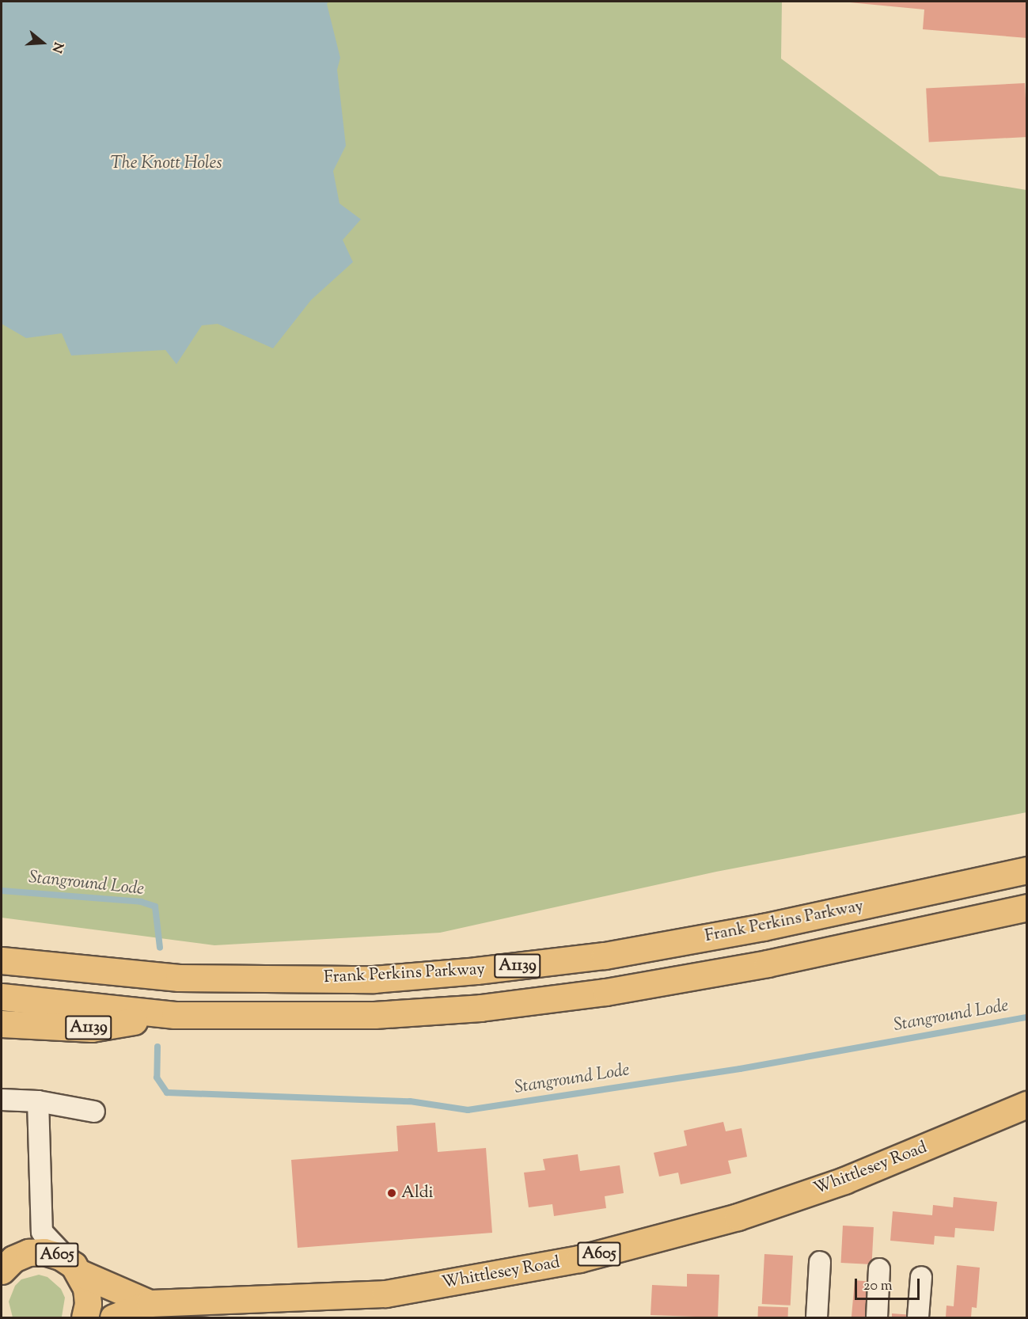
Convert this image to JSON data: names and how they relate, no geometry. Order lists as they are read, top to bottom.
{
  "streets": {
    "main road": [
      "Frank Perkins Parkway",
      "A1139",
      "Whittlesey Road",
      "A605"
    ]
  },
  "crossings": [
    ["Whittlesey Road", "A605"]
  ],
  "water": ["The Knott Holes", "Stanground Lode"],
  "places": ["Aldi"],
  "scale_bar": "20 m",
  "north": "right"
}
